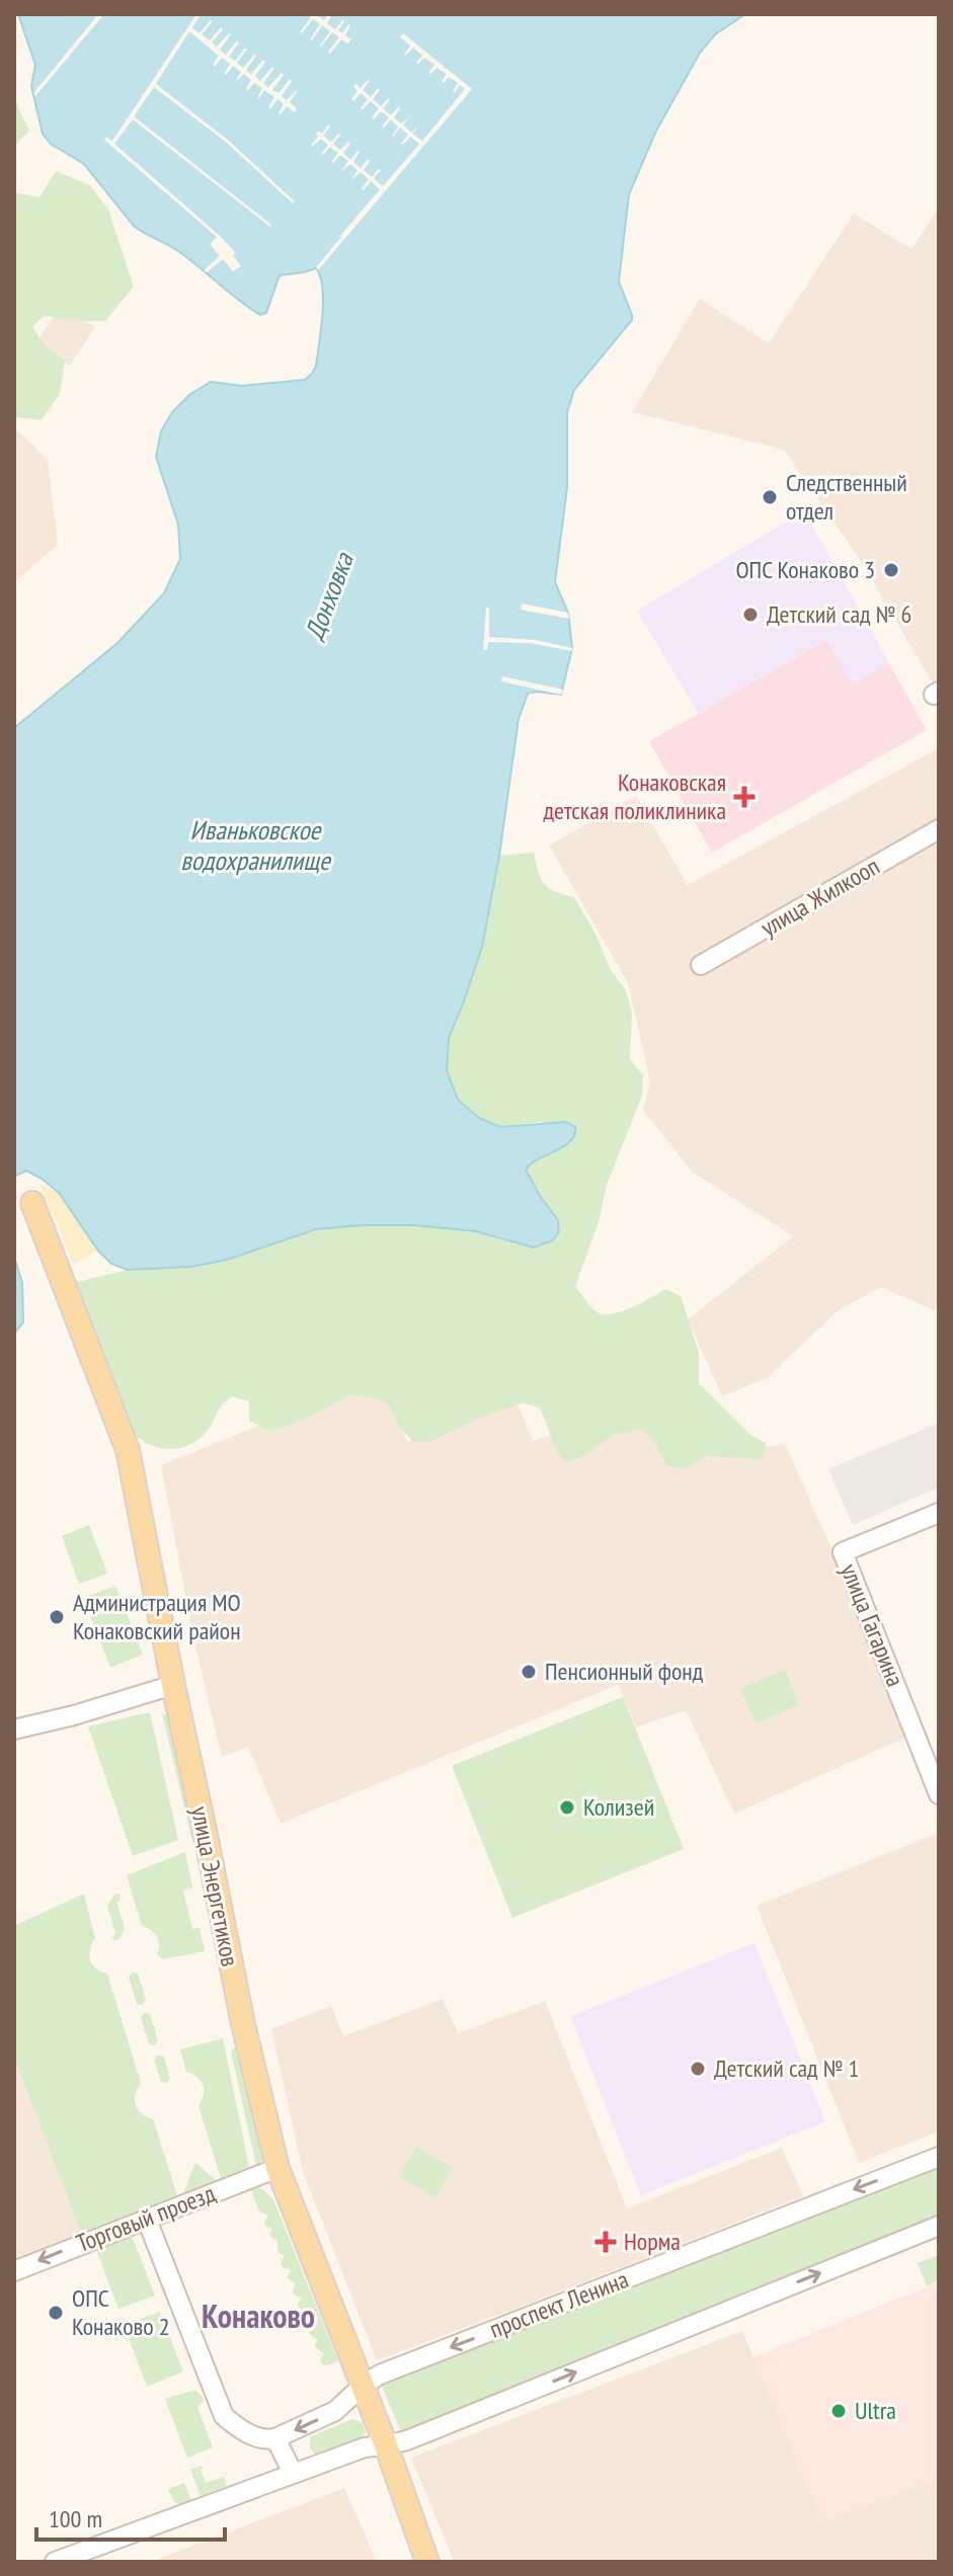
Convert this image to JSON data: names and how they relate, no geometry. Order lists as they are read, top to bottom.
{
  "streets": {
    "main road": ["улица Энергетиков"],
    "street": [
      "улица Жилкооп",
      "улица Гагарина",
      "Торговый проезд",
      "проспект Ленина"
    ]
  },
  "crossings": [
    ["улица Энергетиков", "Торговый проезд"],
    ["улица Энергетиков", "проспект Ленина"]
  ],
  "one_way": ["Торговый проезд"],
  "districts": ["Конаково"],
  "water": ["Донховка", "Иваньковское водохранилище"],
  "places": {
    "other": [
      "Следственный отдел",
      "ОПС Конаково 3",
      "Детский сад № 6",
      "Администрация МО Конаковский район",
      "Пенсионный фонд",
      "Колизей",
      "Детский сад № 1",
      "ОПС Конаково 2",
      "Ultra"
    ],
    "health": ["Конаковская детская поликлиника", "Норма"]
  },
  "scale_bar": "100 m"
}
